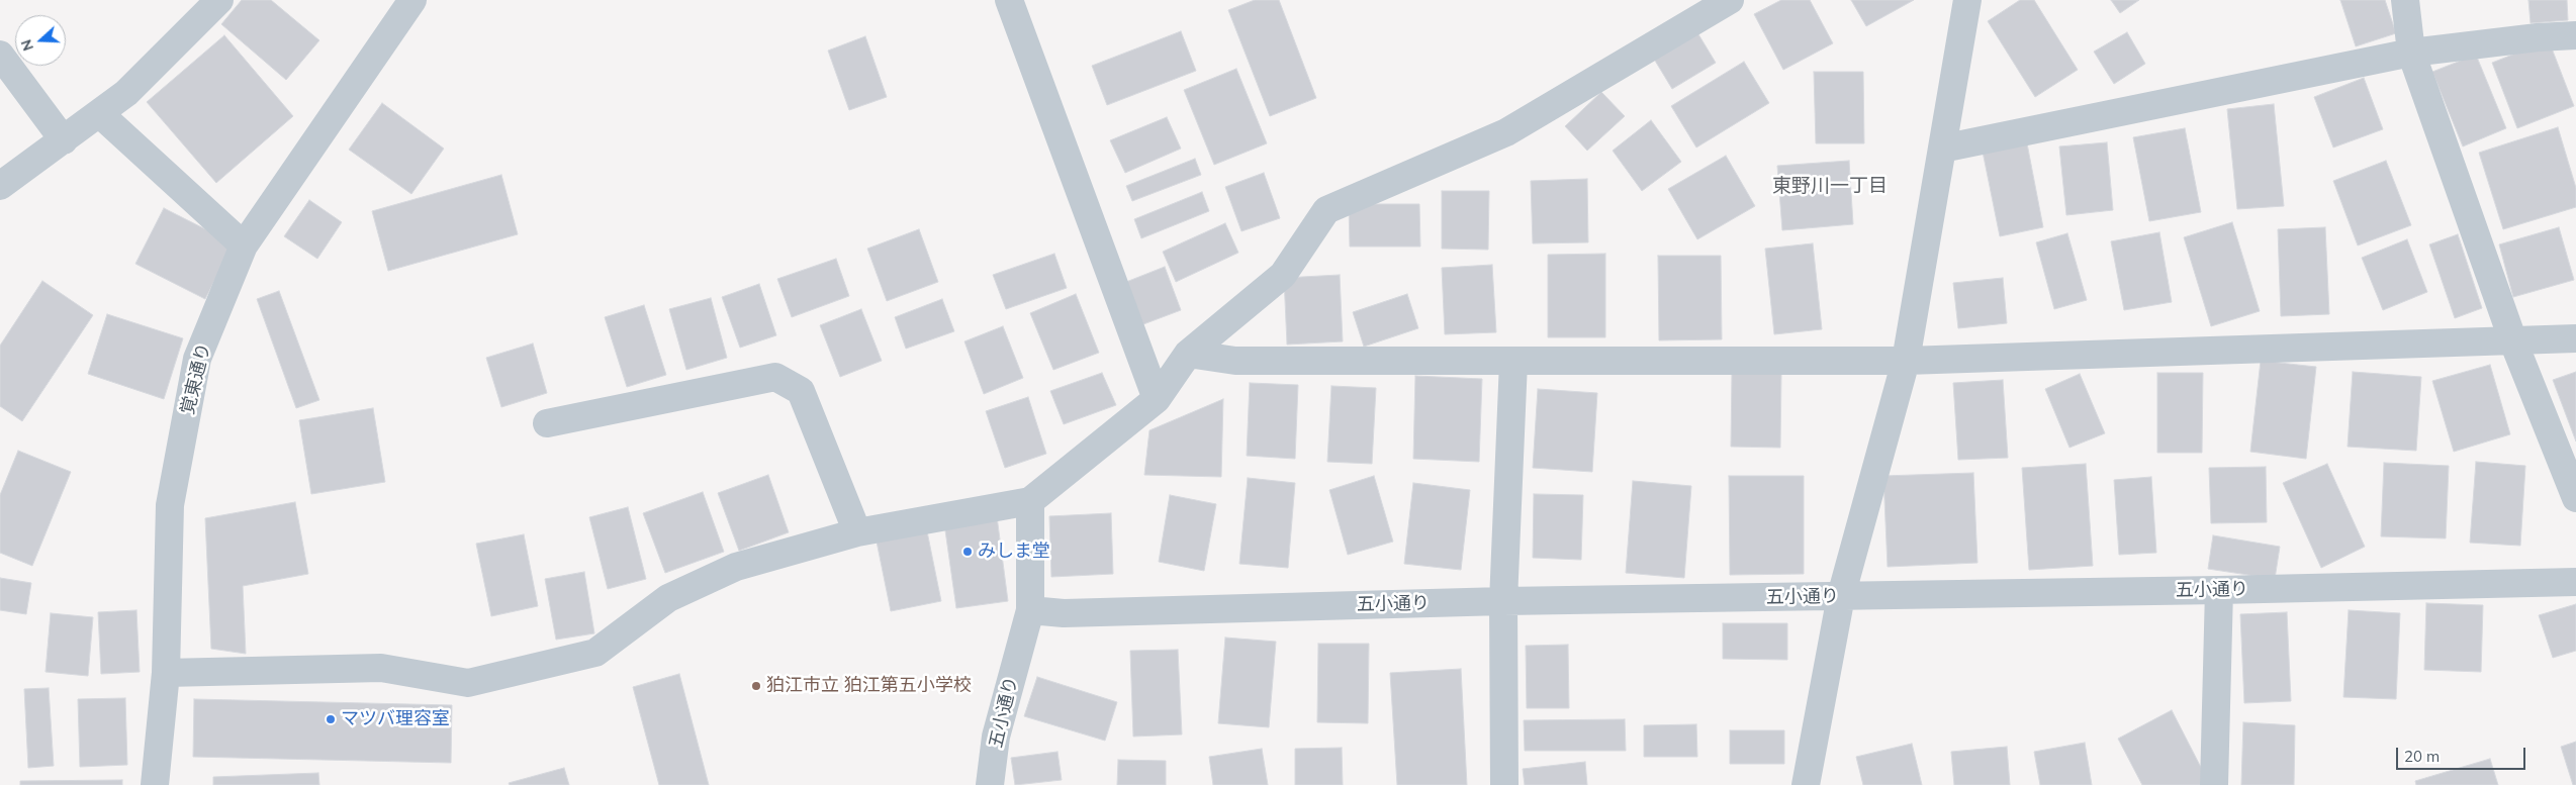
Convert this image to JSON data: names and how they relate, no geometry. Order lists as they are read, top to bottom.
{
  "streets": {
    "street": ["覚東通り", "五小通り"]
  },
  "districts": ["東野川一丁目"],
  "places": ["みしま堂", "狛江市立 狛江第五小学校", "マツバ理容室"],
  "scale_bar": "20 m",
  "north": "left"
}
